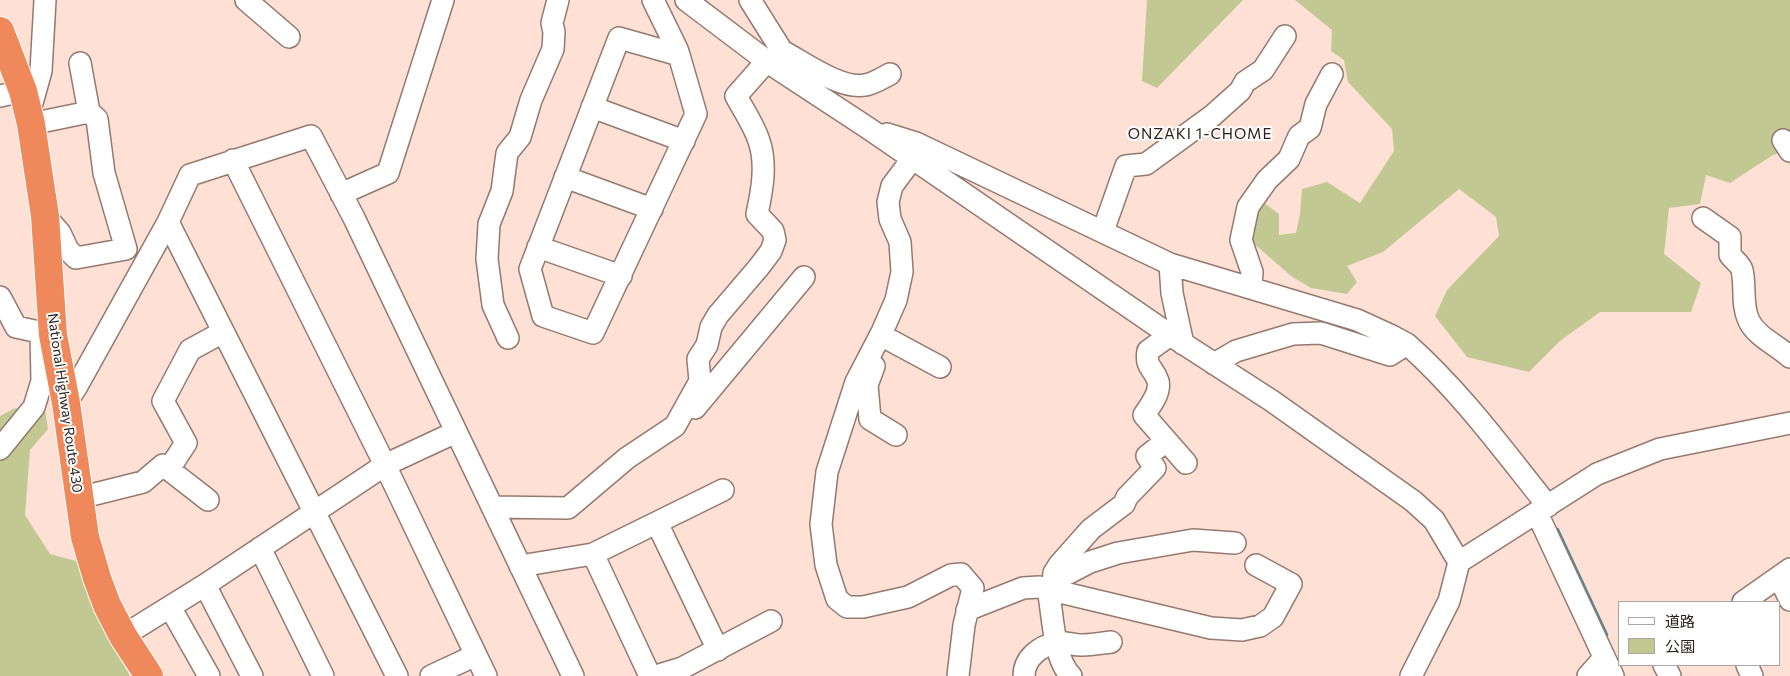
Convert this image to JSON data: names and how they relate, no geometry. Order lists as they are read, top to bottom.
{
  "streets": {
    "highway": ["National Highway Route 430"]
  },
  "districts": ["ONZAKI 1-CHOME"],
  "legend": ["道路", "公園"]
}
